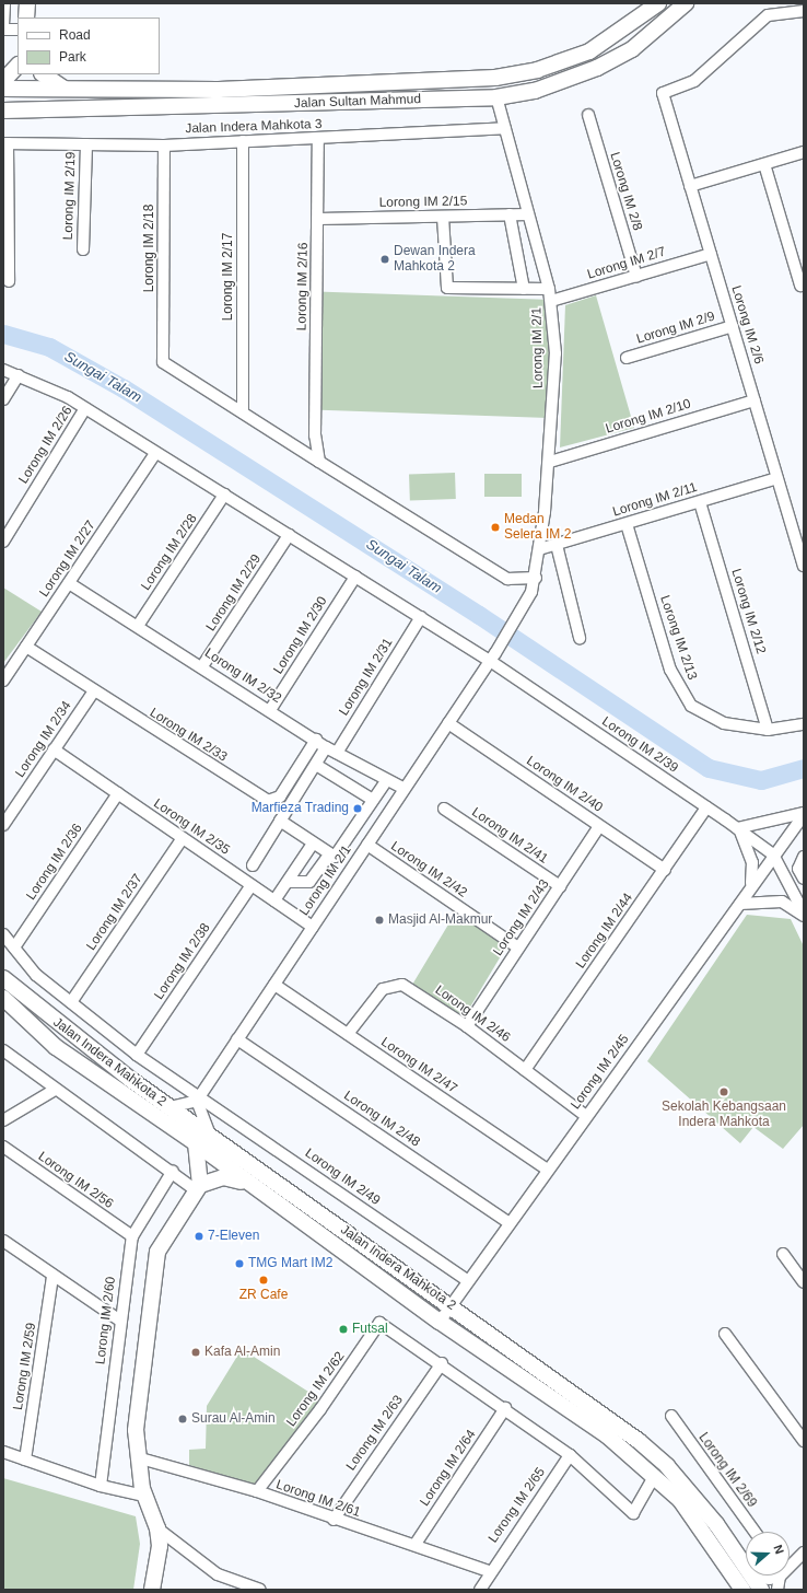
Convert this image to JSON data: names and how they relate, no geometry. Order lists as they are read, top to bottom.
{
  "streets": {
    "street": [
      "Jalan Sultan Mahmud",
      "Jalan Indera Mahkota 3",
      "Lorong IM 2/8",
      "Lorong IM 2/19",
      "Lorong IM 2/15",
      "Lorong IM 2/18",
      "Lorong IM 2/7",
      "Lorong IM 2/17",
      "Lorong IM 2/16",
      "Lorong IM 2/6",
      "Lorong IM 2/9",
      "Lorong IM 2/1",
      "Lorong IM 2/10",
      "Lorong IM 2/26",
      "Lorong IM 2/11",
      "Lorong IM 2/28",
      "Lorong IM 2/27",
      "Lorong IM 2/29",
      "Lorong IM 2/12",
      "Lorong IM 2/30",
      "Lorong IM 2/13",
      "Lorong IM 2/32",
      "Lorong IM 2/31",
      "Lorong IM 2/33",
      "Lorong IM 2/34",
      "Lorong IM 2/39",
      "Lorong IM 2/40",
      "Lorong IM 2/35",
      "Lorong IM 2/41",
      "Lorong IM 2/36",
      "Lorong IM 2/42",
      "Lorong IM 2/37",
      "Lorong IM 2/43",
      "Lorong IM 2/44",
      "Lorong IM 2/38",
      "Lorong IM 2/46",
      "Jalan Indera Mahkota 2",
      "Lorong IM 2/47",
      "Lorong IM 2/45",
      "Lorong IM 2/48",
      "Lorong IM 2/49",
      "Lorong IM 2/56",
      "Lorong IM 2/60",
      "Lorong IM 2/59",
      "Lorong IM 2/62",
      "Lorong IM 2/63",
      "Lorong IM 2/64",
      "Lorong IM 2/69",
      "Lorong IM 2/61",
      "Lorong IM 2/65"
    ]
  },
  "crossings": [
    ["Jalan Sultan Mahmud", "Lorong IM 2/1"],
    ["Jalan Indera Mahkota 3", "Lorong IM 2/19"],
    ["Jalan Indera Mahkota 3", "Lorong IM 2/18"],
    ["Jalan Indera Mahkota 3", "Lorong IM 2/17"],
    ["Jalan Indera Mahkota 3", "Lorong IM 2/16"],
    ["Jalan Indera Mahkota 3", "Lorong IM 2/1"],
    ["Lorong IM 2/8", "Lorong IM 2/7"],
    ["Lorong IM 2/15", "Lorong IM 2/16"],
    ["Lorong IM 2/15", "Lorong IM 2/1"],
    ["Lorong IM 2/18", "Lorong IM 2/17"],
    ["Lorong IM 2/7", "Lorong IM 2/6"],
    ["Lorong IM 2/7", "Lorong IM 2/1"],
    ["Lorong IM 2/6", "Lorong IM 2/9"],
    ["Lorong IM 2/6", "Lorong IM 2/10"],
    ["Lorong IM 2/6", "Lorong IM 2/11"],
    ["Lorong IM 2/1", "Lorong IM 2/10"],
    ["Lorong IM 2/1", "Lorong IM 2/11"],
    ["Lorong IM 2/1", "Lorong IM 2/32"],
    ["Lorong IM 2/1", "Lorong IM 2/39"],
    ["Lorong IM 2/1", "Lorong IM 2/40"],
    ["Lorong IM 2/1", "Lorong IM 2/35"],
    ["Lorong IM 2/1", "Lorong IM 2/42"],
    ["Lorong IM 2/1", "Lorong IM 2/47"],
    ["Lorong IM 2/1", "Lorong IM 2/48"],
    ["Lorong IM 2/1", "Lorong IM 2/49"],
    ["Lorong IM 2/26", "Lorong IM 2/39"],
    ["Lorong IM 2/11", "Lorong IM 2/12"],
    ["Lorong IM 2/11", "Lorong IM 2/13"],
    ["Lorong IM 2/28", "Lorong IM 2/32"],
    ["Lorong IM 2/28", "Lorong IM 2/39"],
    ["Lorong IM 2/27", "Lorong IM 2/32"],
    ["Lorong IM 2/27", "Lorong IM 2/33"],
    ["Lorong IM 2/27", "Lorong IM 2/39"],
    ["Lorong IM 2/29", "Lorong IM 2/32"],
    ["Lorong IM 2/29", "Lorong IM 2/39"],
    ["Lorong IM 2/12", "Lorong IM 2/13"],
    ["Lorong IM 2/30", "Lorong IM 2/32"],
    ["Lorong IM 2/30", "Lorong IM 2/39"],
    ["Lorong IM 2/32", "Lorong IM 2/31"],
    ["Lorong IM 2/32", "Lorong IM 2/33"],
    ["Lorong IM 2/31", "Lorong IM 2/39"],
    ["Lorong IM 2/33", "Lorong IM 2/34"],
    ["Lorong IM 2/34", "Lorong IM 2/35"],
    ["Lorong IM 2/39", "Lorong IM 2/44"],
    ["Lorong IM 2/39", "Lorong IM 2/45"],
    ["Lorong IM 2/40", "Lorong IM 2/43"],
    ["Lorong IM 2/40", "Lorong IM 2/44"],
    ["Lorong IM 2/35", "Lorong IM 2/36"],
    ["Lorong IM 2/35", "Lorong IM 2/37"],
    ["Lorong IM 2/35", "Lorong IM 2/38"],
    ["Lorong IM 2/41", "Lorong IM 2/43"],
    ["Lorong IM 2/36", "Lorong IM 2/49"],
    ["Lorong IM 2/42", "Lorong IM 2/43"],
    ["Lorong IM 2/37", "Lorong IM 2/49"],
    ["Lorong IM 2/43", "Lorong IM 2/46"],
    ["Lorong IM 2/44", "Lorong IM 2/46"],
    ["Lorong IM 2/38", "Lorong IM 2/49"],
    ["Lorong IM 2/46", "Lorong IM 2/47"],
    ["Lorong IM 2/46", "Lorong IM 2/45"],
    ["Jalan Indera Mahkota 2", "Lorong IM 2/45"],
    ["Lorong IM 2/47", "Lorong IM 2/45"],
    ["Lorong IM 2/45", "Lorong IM 2/48"],
    ["Lorong IM 2/45", "Lorong IM 2/49"],
    ["Lorong IM 2/56", "Lorong IM 2/60"],
    ["Lorong IM 2/62", "Lorong IM 2/63"],
    ["Lorong IM 2/62", "Lorong IM 2/61"],
    ["Lorong IM 2/63", "Lorong IM 2/61"],
    ["Lorong IM 2/64", "Lorong IM 2/61"],
    ["Lorong IM 2/61", "Lorong IM 2/65"]
  ],
  "water": ["Sungai Talam"],
  "places": [
    "Dewan Indera Mahkota 2",
    "Medan Selera IM 2",
    "Marfieza Trading",
    "Masjid Al-Makmur",
    "Sekolah Kebangsaan Indera Mahkota",
    "7-Eleven",
    "TMG Mart IM2",
    "ZR Cafe",
    "Futsal",
    "Kafa Al-Amin",
    "Surau Al-Amin"
  ],
  "legend": ["Road", "Park"],
  "north": "right"
}
